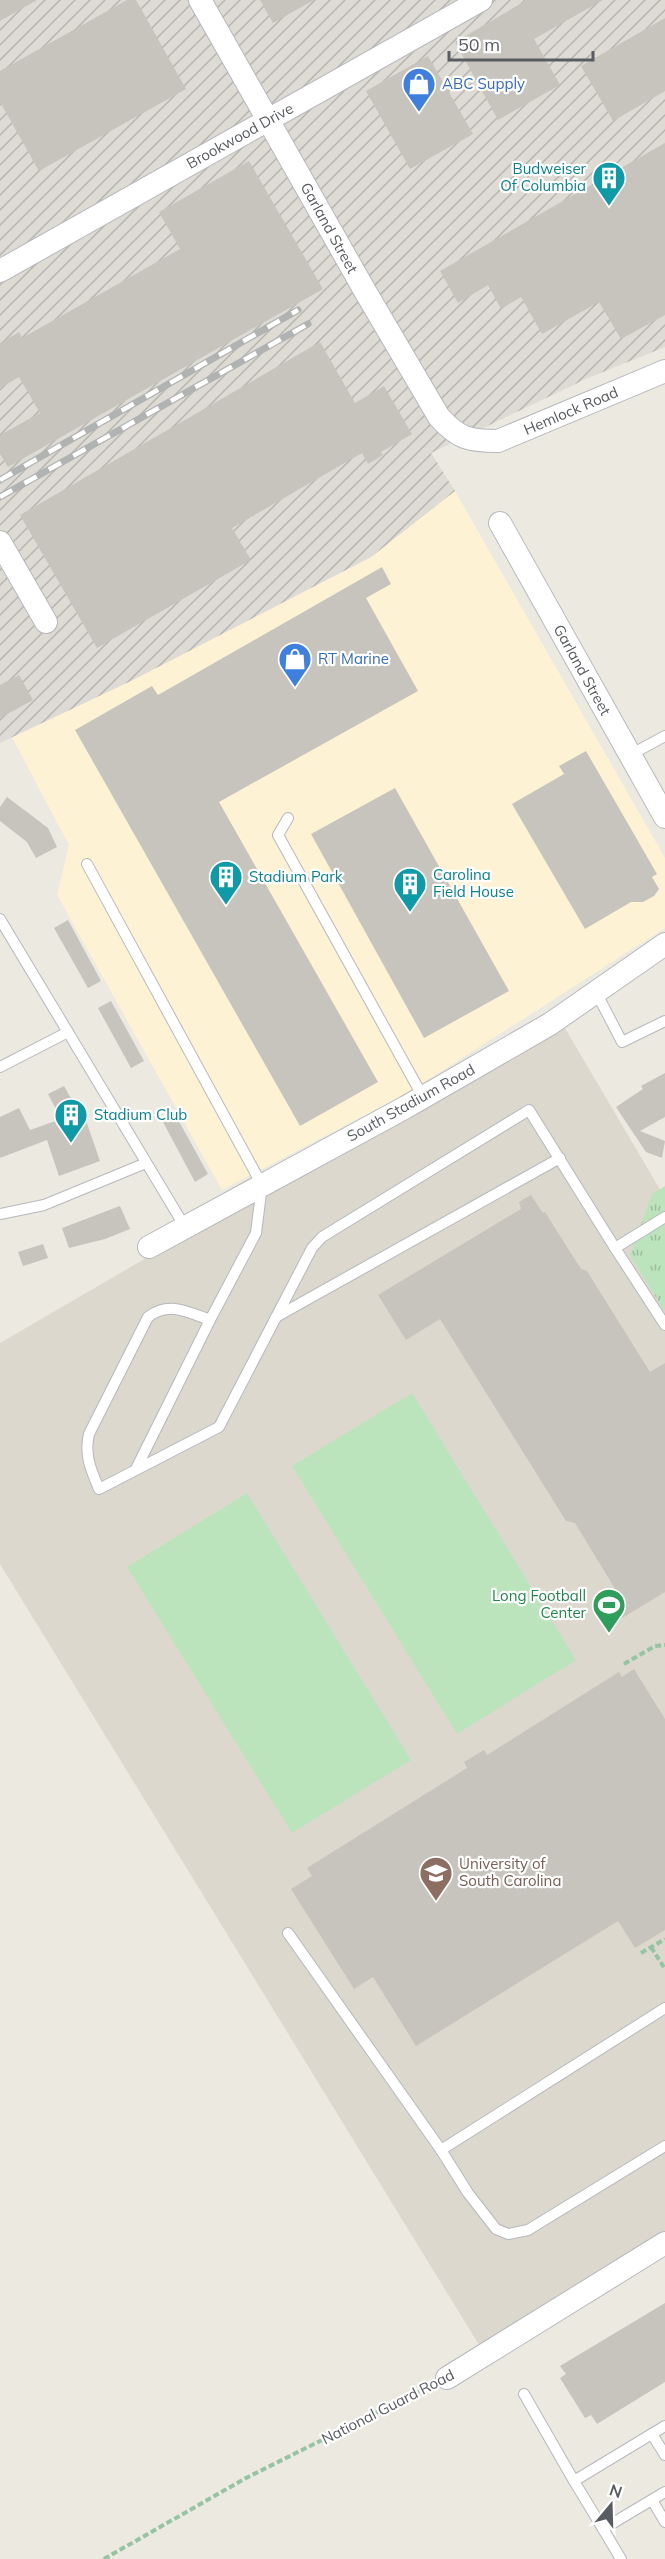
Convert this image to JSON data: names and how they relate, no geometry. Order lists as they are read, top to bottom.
{
  "streets": {
    "street": [
      "Brookwood Drive",
      "Garland Street",
      "Hemlock Road",
      "South Stadium Road",
      "National Guard Road"
    ]
  },
  "crossings": [
    ["Brookwood Drive", "Garland Street"],
    ["Garland Street", "Hemlock Road"]
  ],
  "places": {
    "shop": ["ABC Supply", "RT Marine"],
    "building": [
      "Budweiser Of Columbia",
      "Stadium Park",
      "Carolina Field House",
      "Stadium Club"
    ],
    "sports": ["Long Football Center"],
    "school or university": ["University of South Carolina"]
  },
  "scale_bar": "50 m",
  "north": "top"
}
